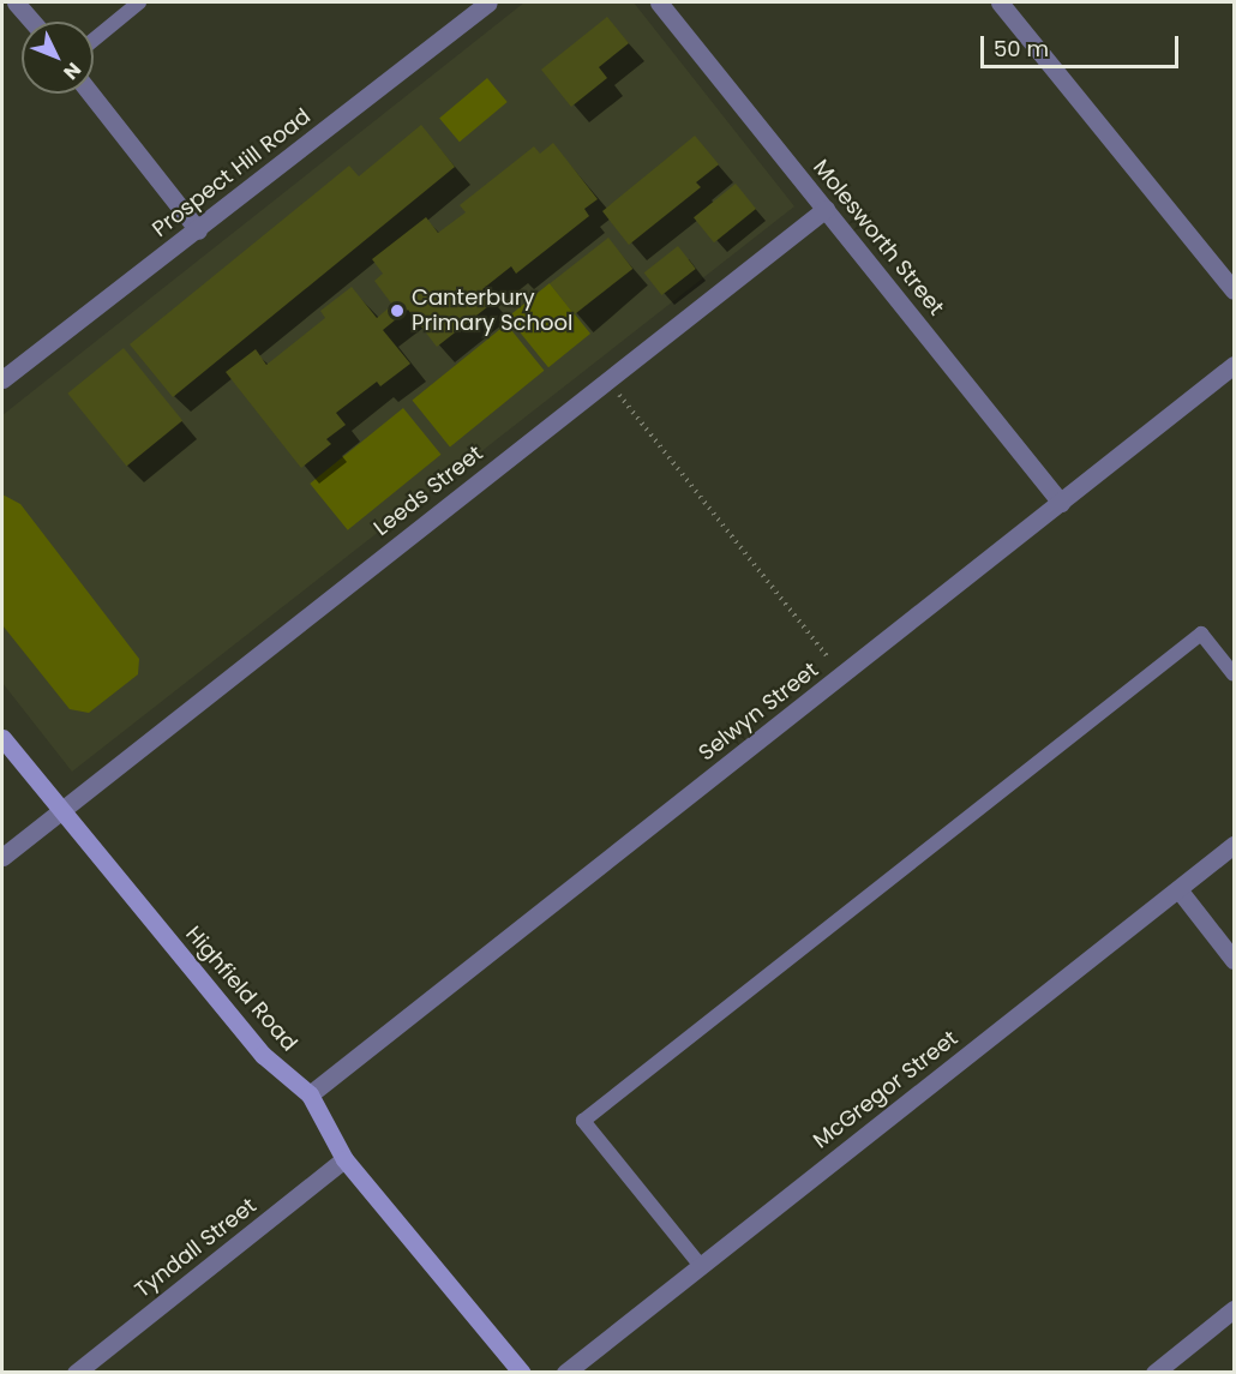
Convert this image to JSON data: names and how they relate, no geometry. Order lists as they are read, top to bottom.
{
  "streets": {
    "main road": ["Highfield Road"],
    "street": [
      "Prospect Hill Road",
      "Molesworth Street",
      "Leeds Street",
      "Selwyn Street",
      "McGregor Street",
      "Tyndall Street"
    ]
  },
  "crossings": [
    ["Molesworth Street", "Leeds Street"],
    ["Molesworth Street", "Selwyn Street"],
    ["Leeds Street", "Highfield Road"],
    ["Selwyn Street", "Highfield Road"],
    ["Highfield Road", "Tyndall Street"]
  ],
  "places": ["Canterbury Primary School"],
  "scale_bar": "50 m",
  "north": "bottom right"
}
